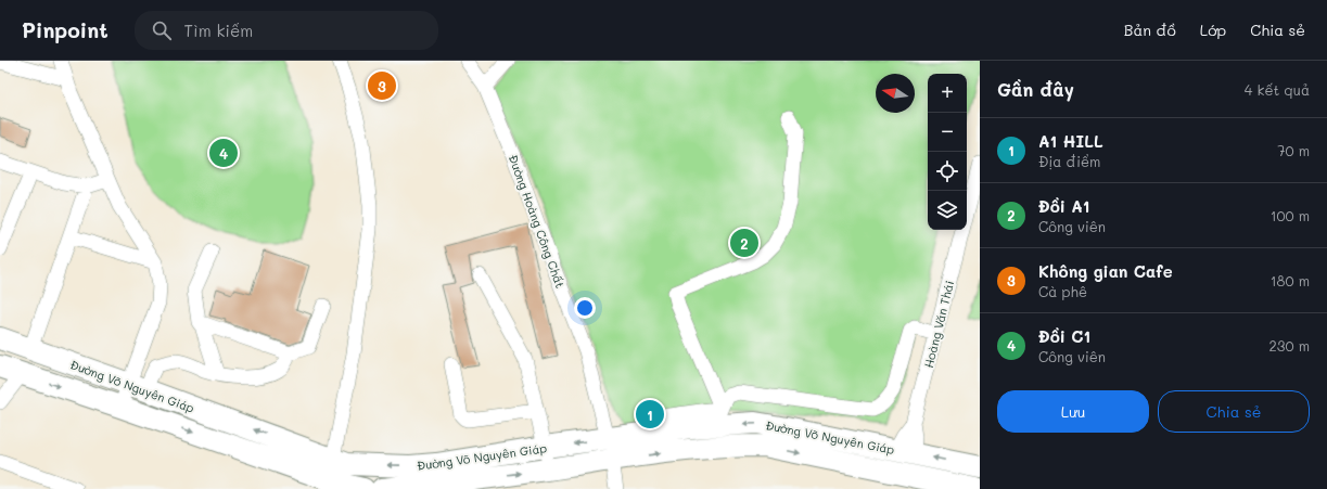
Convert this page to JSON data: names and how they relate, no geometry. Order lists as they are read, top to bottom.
{
  "streets": {
    "highway": ["Đường Võ Nguyên Giáp"],
    "street": ["Đường Hoàng Công Chất", "Hoàng Văn Thái"]
  },
  "crossings": [
    ["Đường Hoàng Công Chất", "Đường Võ Nguyên Giáp"],
    ["Hoàng Văn Thái", "Đường Võ Nguyên Giáp"]
  ],
  "north": "left",
  "page": {
    "header": "Pinpoint",
    "search": "Tìm kiếm",
    "nav": ["Bản đồ", "Lớp", "Chia sẻ"],
    "heading": ["Gần đây", "4 kết quả"],
    "pins": [
      "3",
      "4",
      "2",
      "1"
    ],
    "map_buttons": ["+", "−"],
    "list": [
      {
        "mark": "1",
        "name": "A1 HILL",
        "note": "Địa điểm",
        "value": "70 m"
      },
      {
        "mark": "2",
        "name": "Đồi A1",
        "note": "Công viên",
        "value": "100 m"
      },
      {
        "mark": "3",
        "name": "Không gian Cafe",
        "note": "Cà phê",
        "value": "180 m"
      },
      {
        "mark": "4",
        "name": "Đồi C1",
        "note": "Công viên",
        "value": "230 m"
      }
    ],
    "buttons": ["Lưu", "Chia sẻ"]
  }
}
